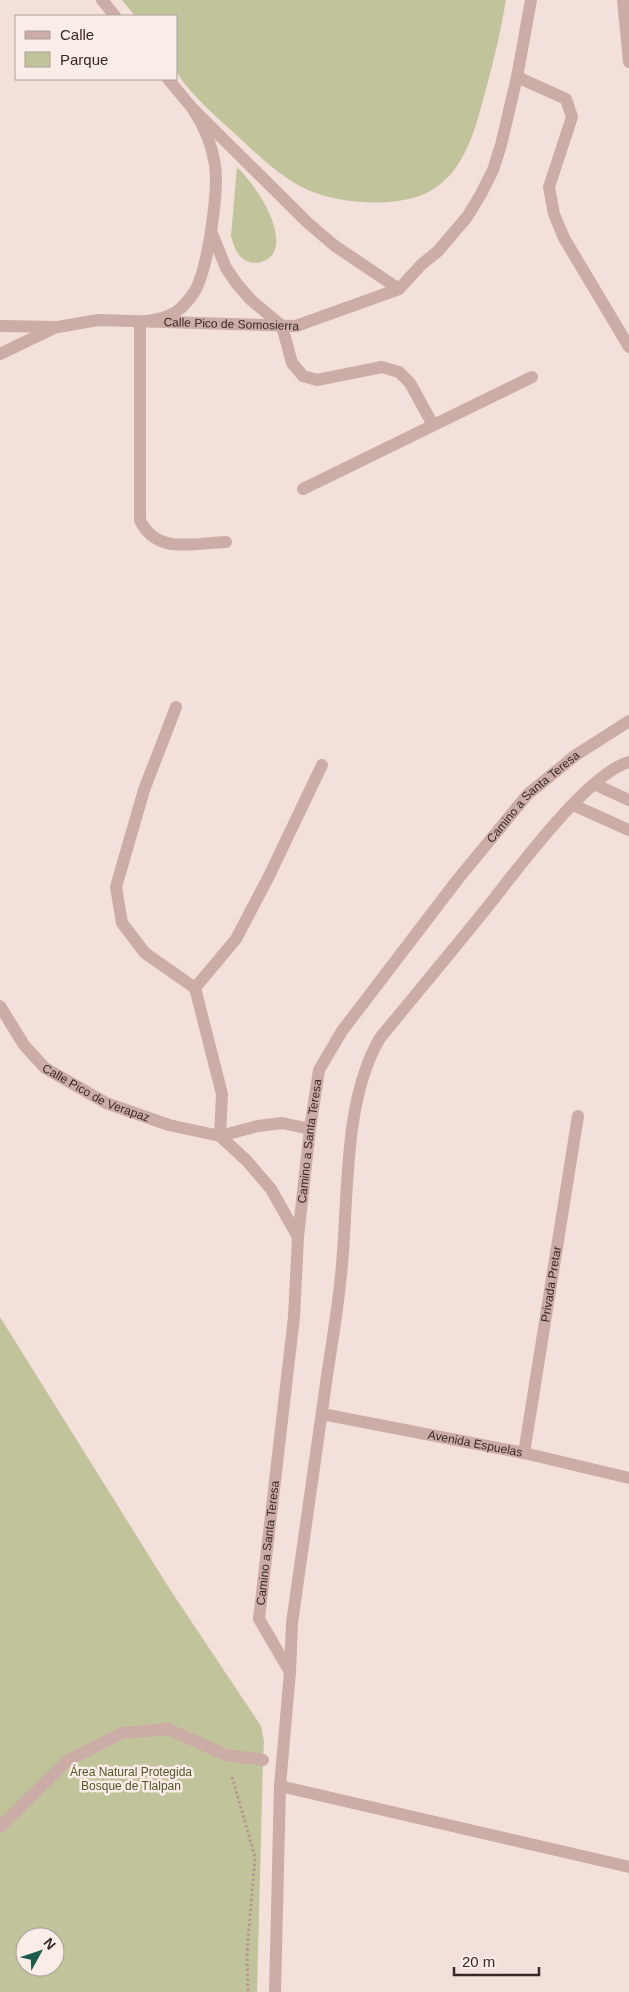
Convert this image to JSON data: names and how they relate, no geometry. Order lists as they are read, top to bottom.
{
  "streets": {
    "street": [
      "Calle Pico de Somosierra",
      "Camino a Santa Teresa",
      "Calle Pico de Verapaz",
      "Privada Pretar",
      "Avenida Espuelas"
    ]
  },
  "crossings": [
    ["Camino a Santa Teresa", "Calle Pico de Verapaz"],
    ["Privada Pretar", "Avenida Espuelas"]
  ],
  "parks": ["Área Natural Protegida Bosque de Tlalpan"],
  "legend": ["Calle", "Parque"],
  "scale_bar": "20 m",
  "north": "top right"
}
